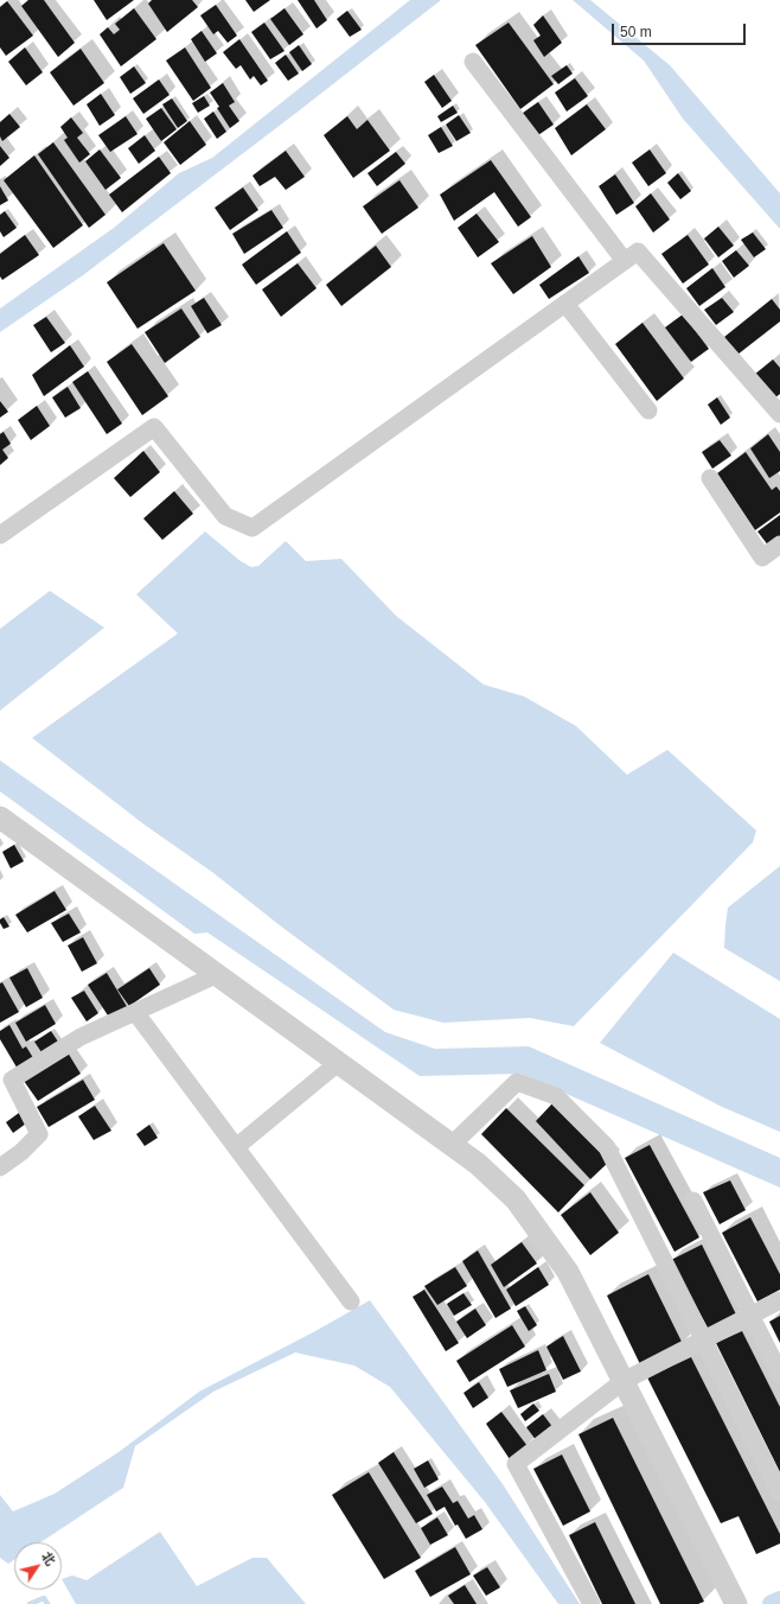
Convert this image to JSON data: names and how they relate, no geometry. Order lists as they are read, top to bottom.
{
  "scale_bar": "50 m",
  "north": "top right"
}
